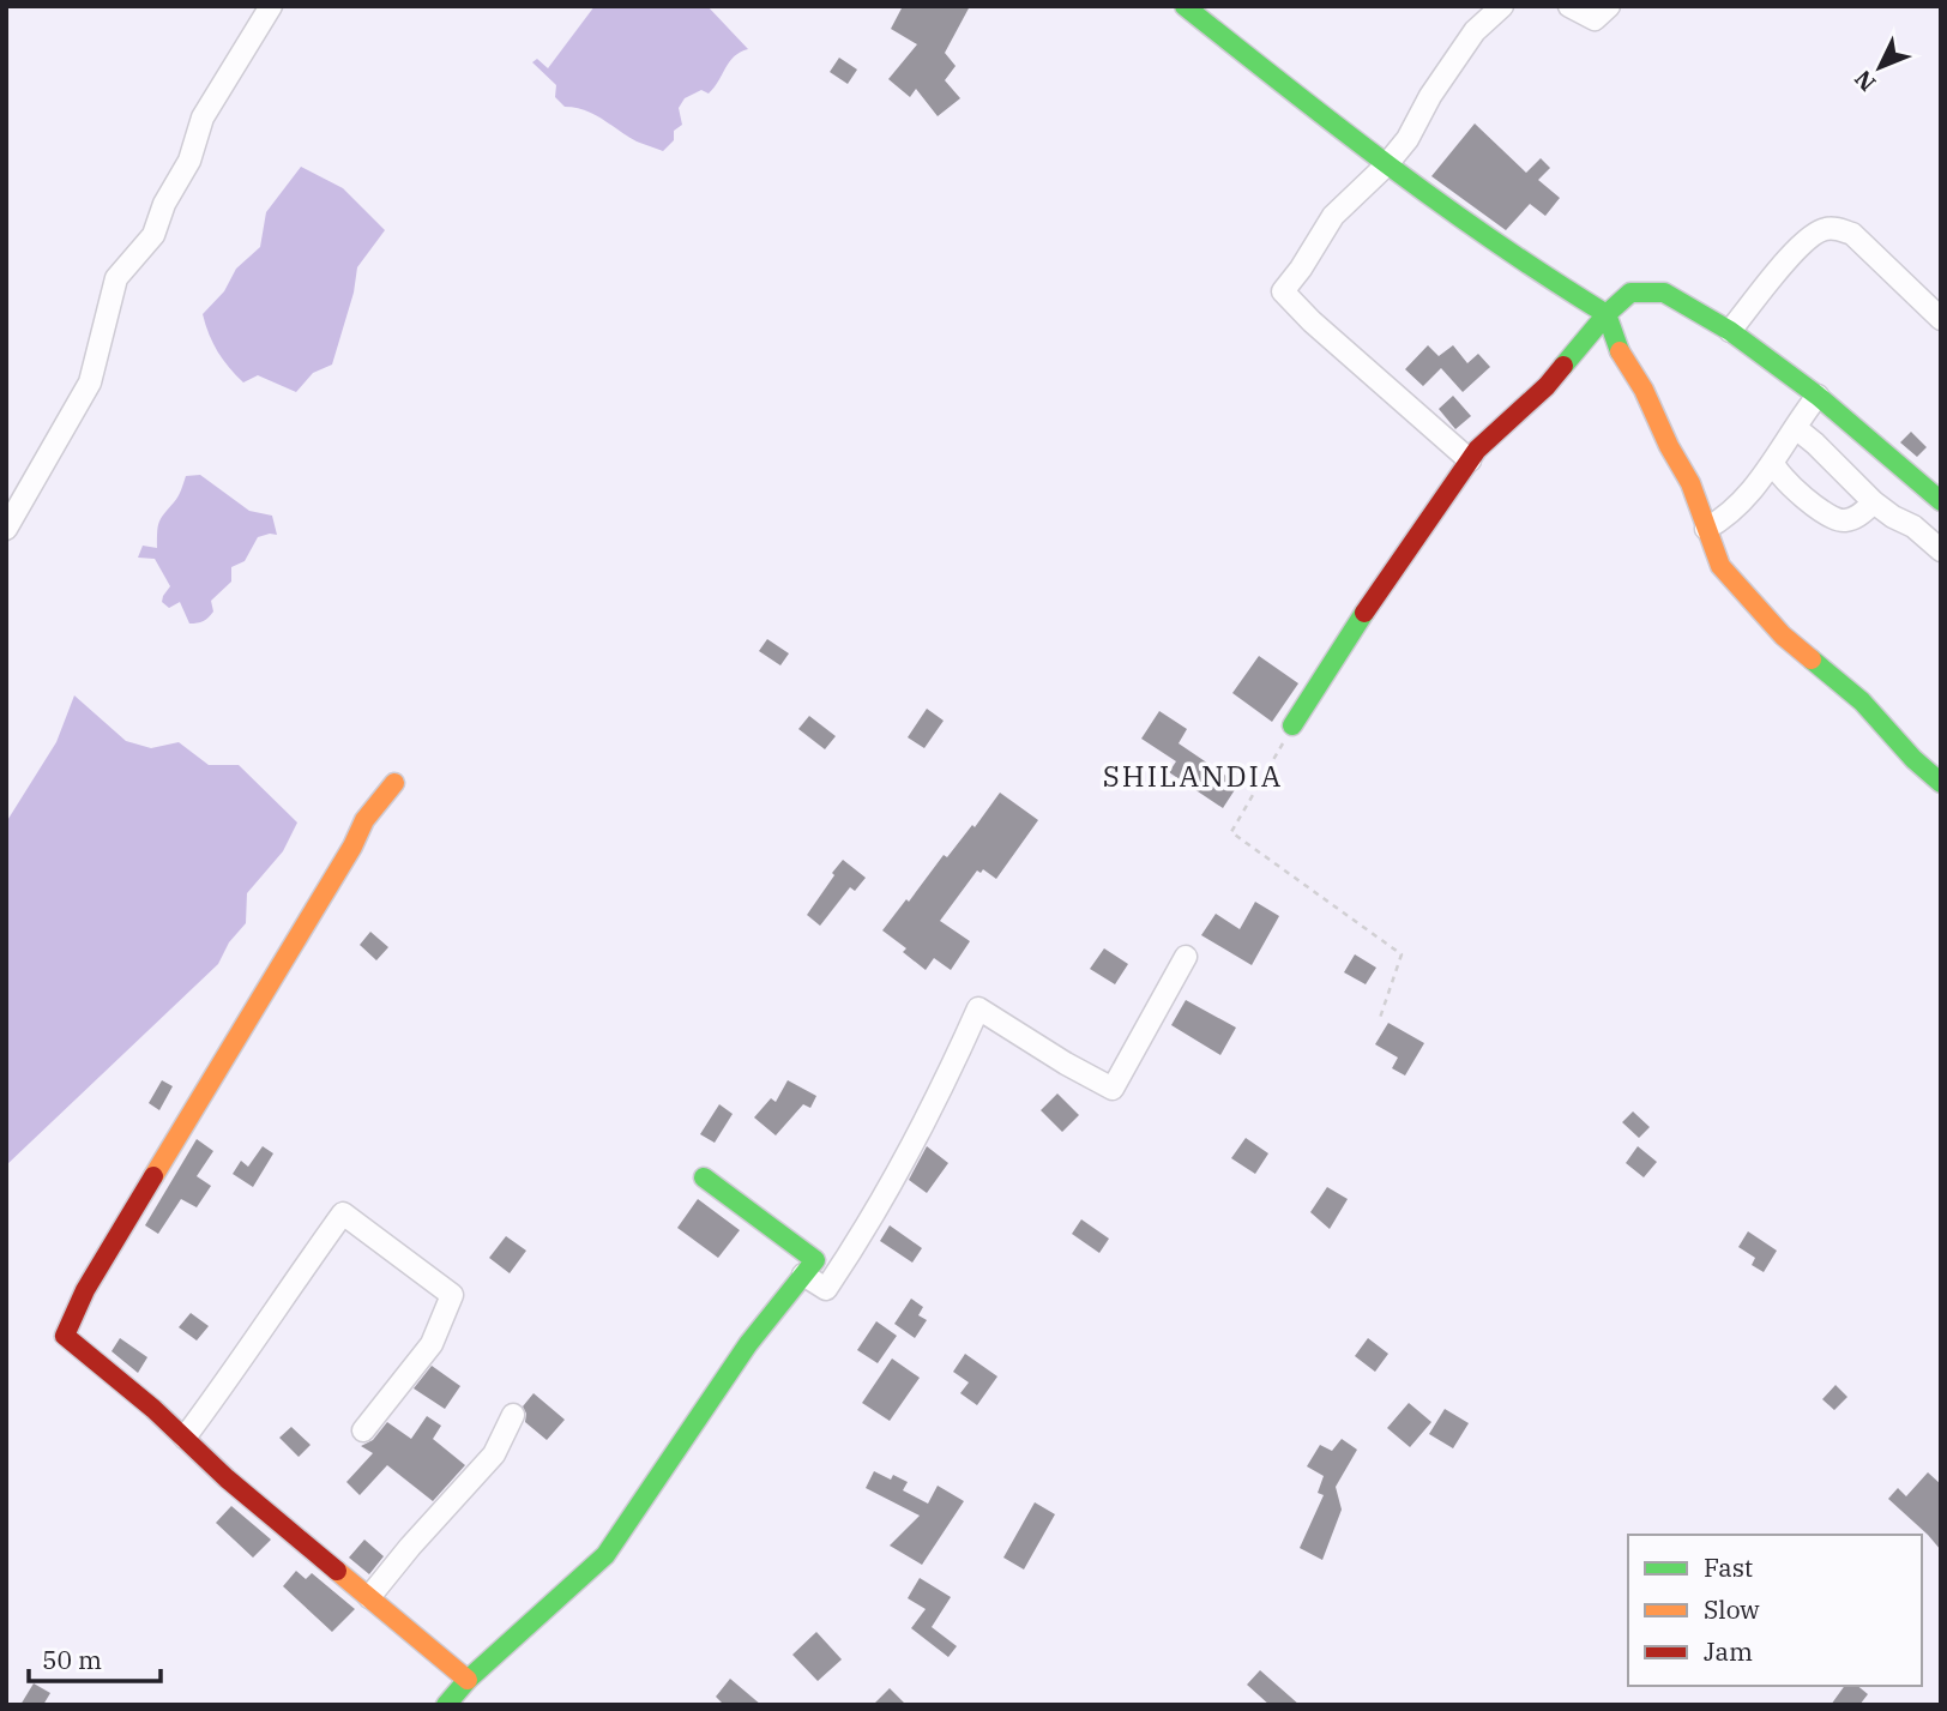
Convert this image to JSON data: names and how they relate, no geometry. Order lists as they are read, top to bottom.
{
  "districts": ["SHILANDIA"],
  "legend": ["Fast", "Slow", "Jam"],
  "scale_bar": "50 m",
  "north": "bottom left"
}
